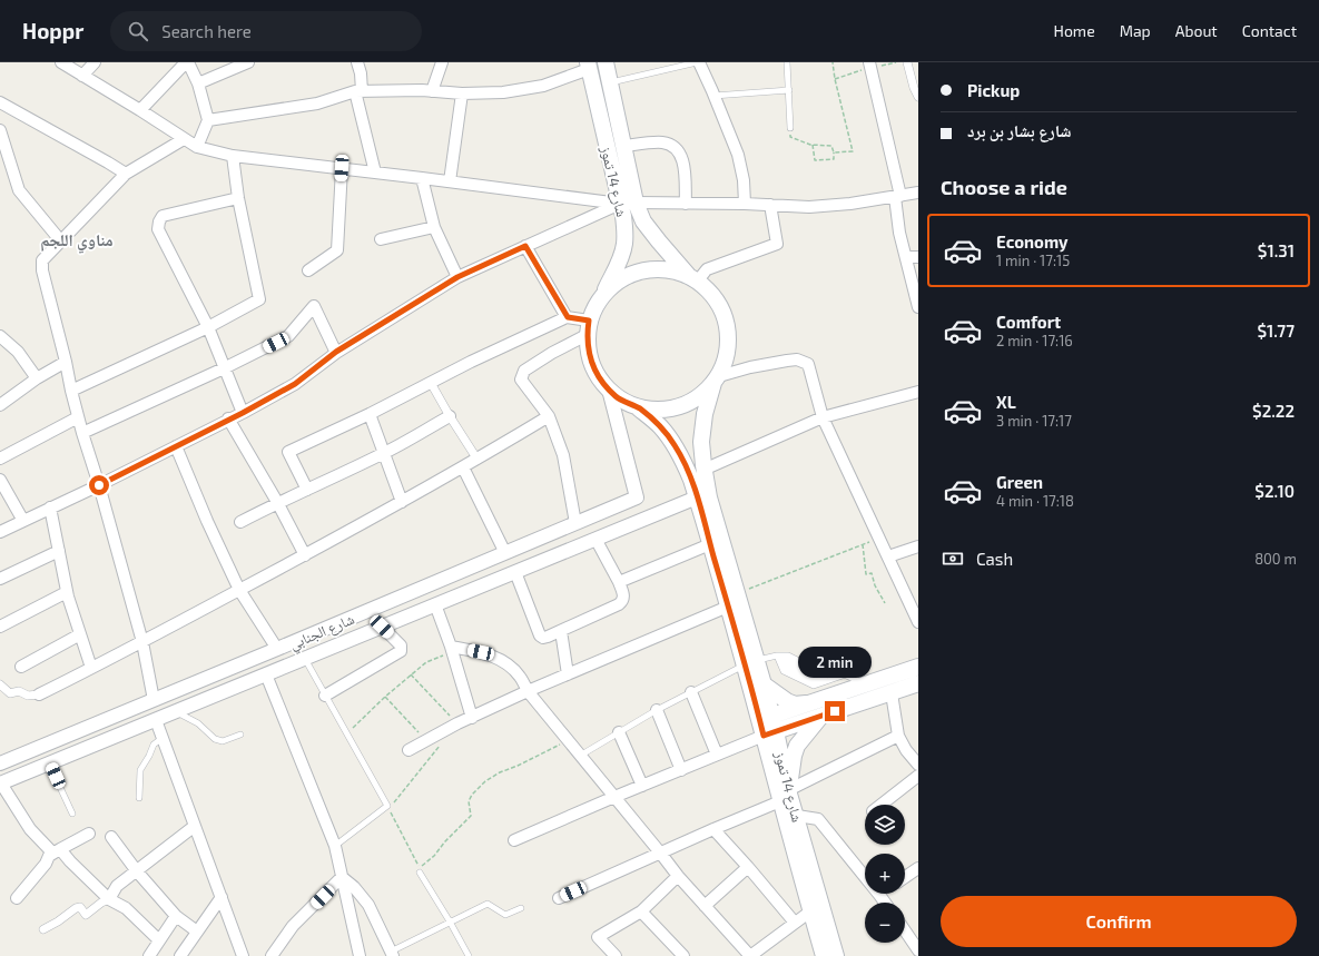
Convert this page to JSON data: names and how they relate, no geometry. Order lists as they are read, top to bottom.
{
  "streets": {
    "main road": ["شارع 14 تموز"],
    "street": ["شارع الجنابي"]
  },
  "crossings": [
    ["شارع 14 تموز", "شارع الجنابي"]
  ],
  "districts": ["مناوي اللجم"],
  "page": {
    "header": "Hoppr",
    "search": "Search here",
    "nav": [
      "Home",
      "Map",
      "About",
      "Contact"
    ],
    "banner": ["Pickup", "شارع بشار بن برد"],
    "heading": "Choose a ride",
    "list": [
      {
        "name": "Economy",
        "note": "1 min · 17:15",
        "value": "$1.31"
      },
      {
        "name": "Comfort",
        "note": "2 min · 17:16",
        "value": "$1.77"
      },
      {
        "name": "XL",
        "note": "3 min · 17:17",
        "value": "$2.22"
      },
      {
        "name": "Green",
        "note": "4 min · 17:18",
        "value": "$2.10"
      }
    ],
    "pay": ["Cash", "800 m"],
    "bubble": "2 min",
    "map_buttons": ["+", "−"],
    "buttons": "Confirm"
  }
}
